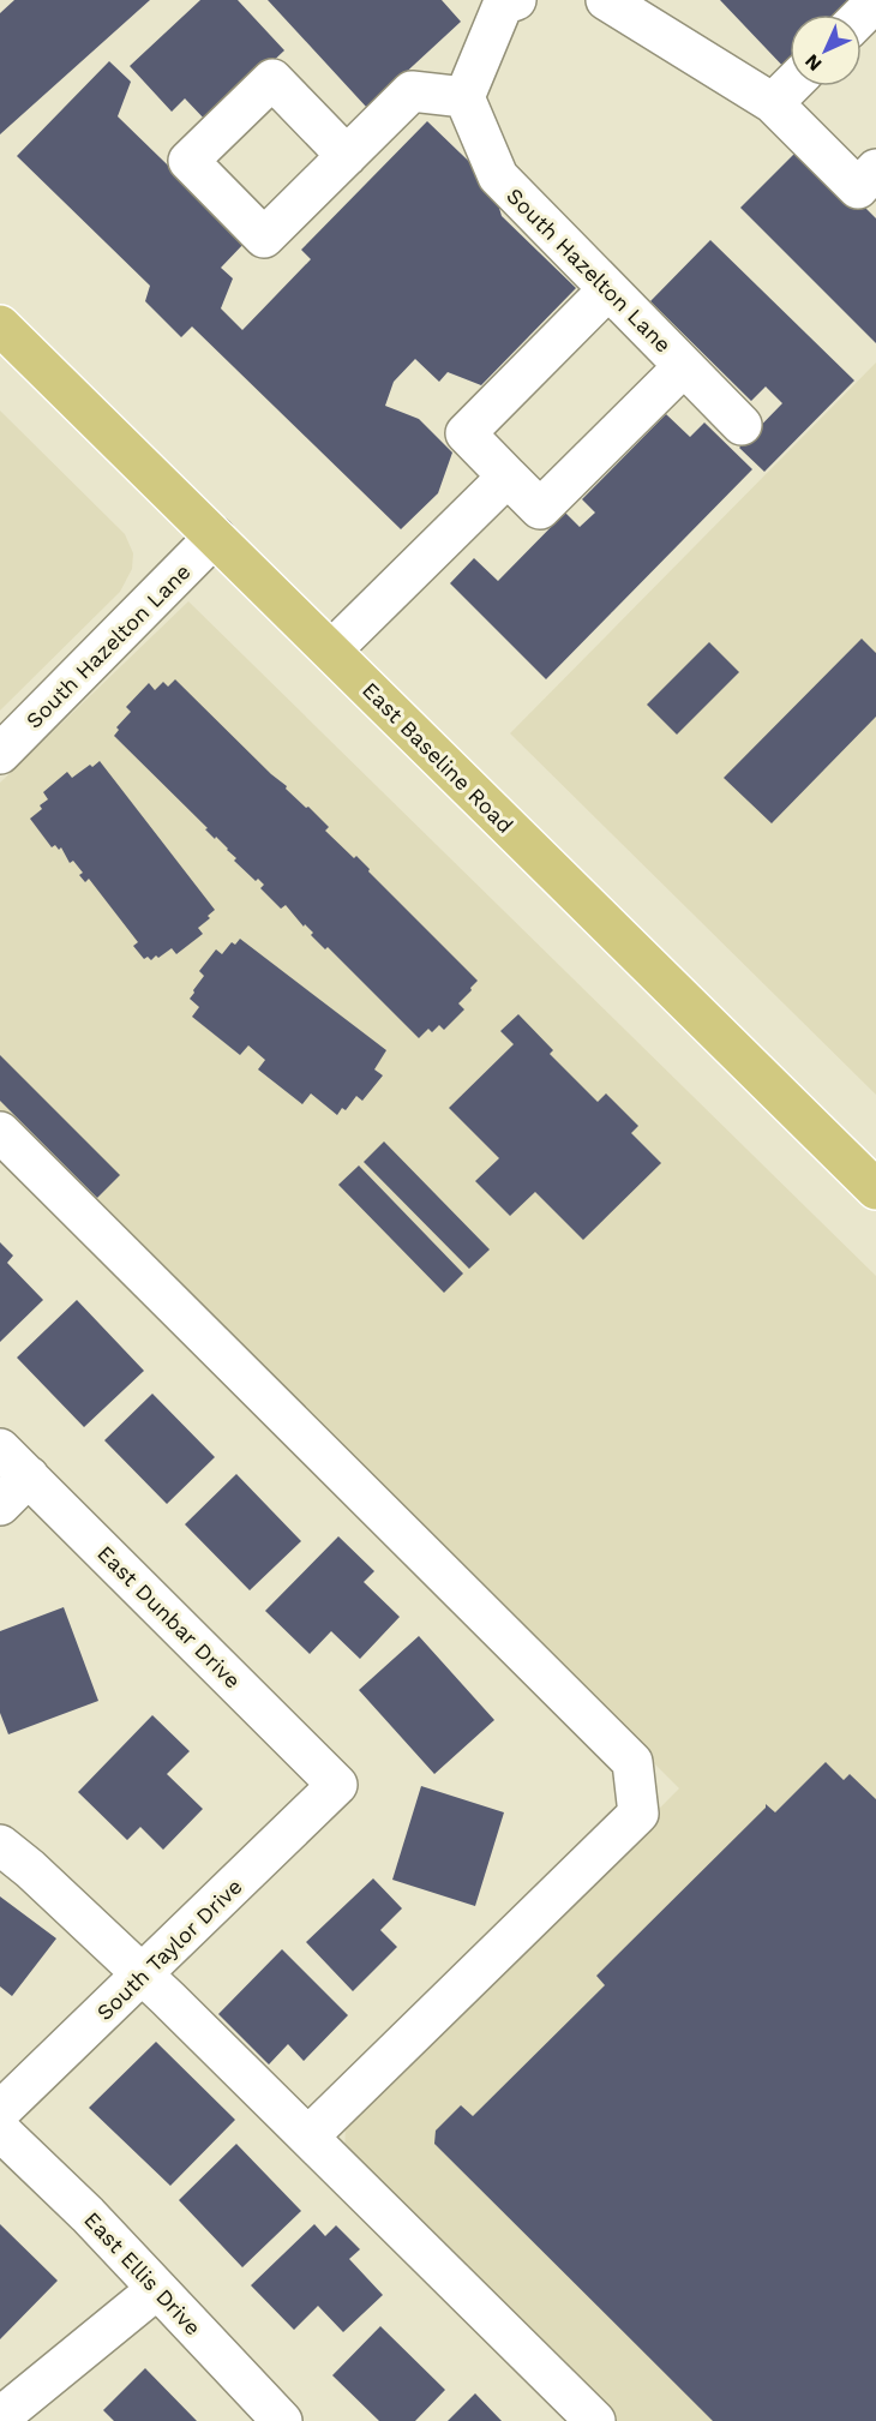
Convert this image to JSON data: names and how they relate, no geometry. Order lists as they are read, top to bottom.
{
  "streets": {
    "main road": ["East Baseline Road"],
    "street": [
      "South Hazelton Lane",
      "East Dunbar Drive",
      "South Taylor Drive",
      "East Ellis Drive"
    ]
  },
  "crossings": [
    ["South Hazelton Lane", "East Baseline Road"],
    ["East Dunbar Drive", "South Taylor Drive"]
  ],
  "north": "bottom left"
}
